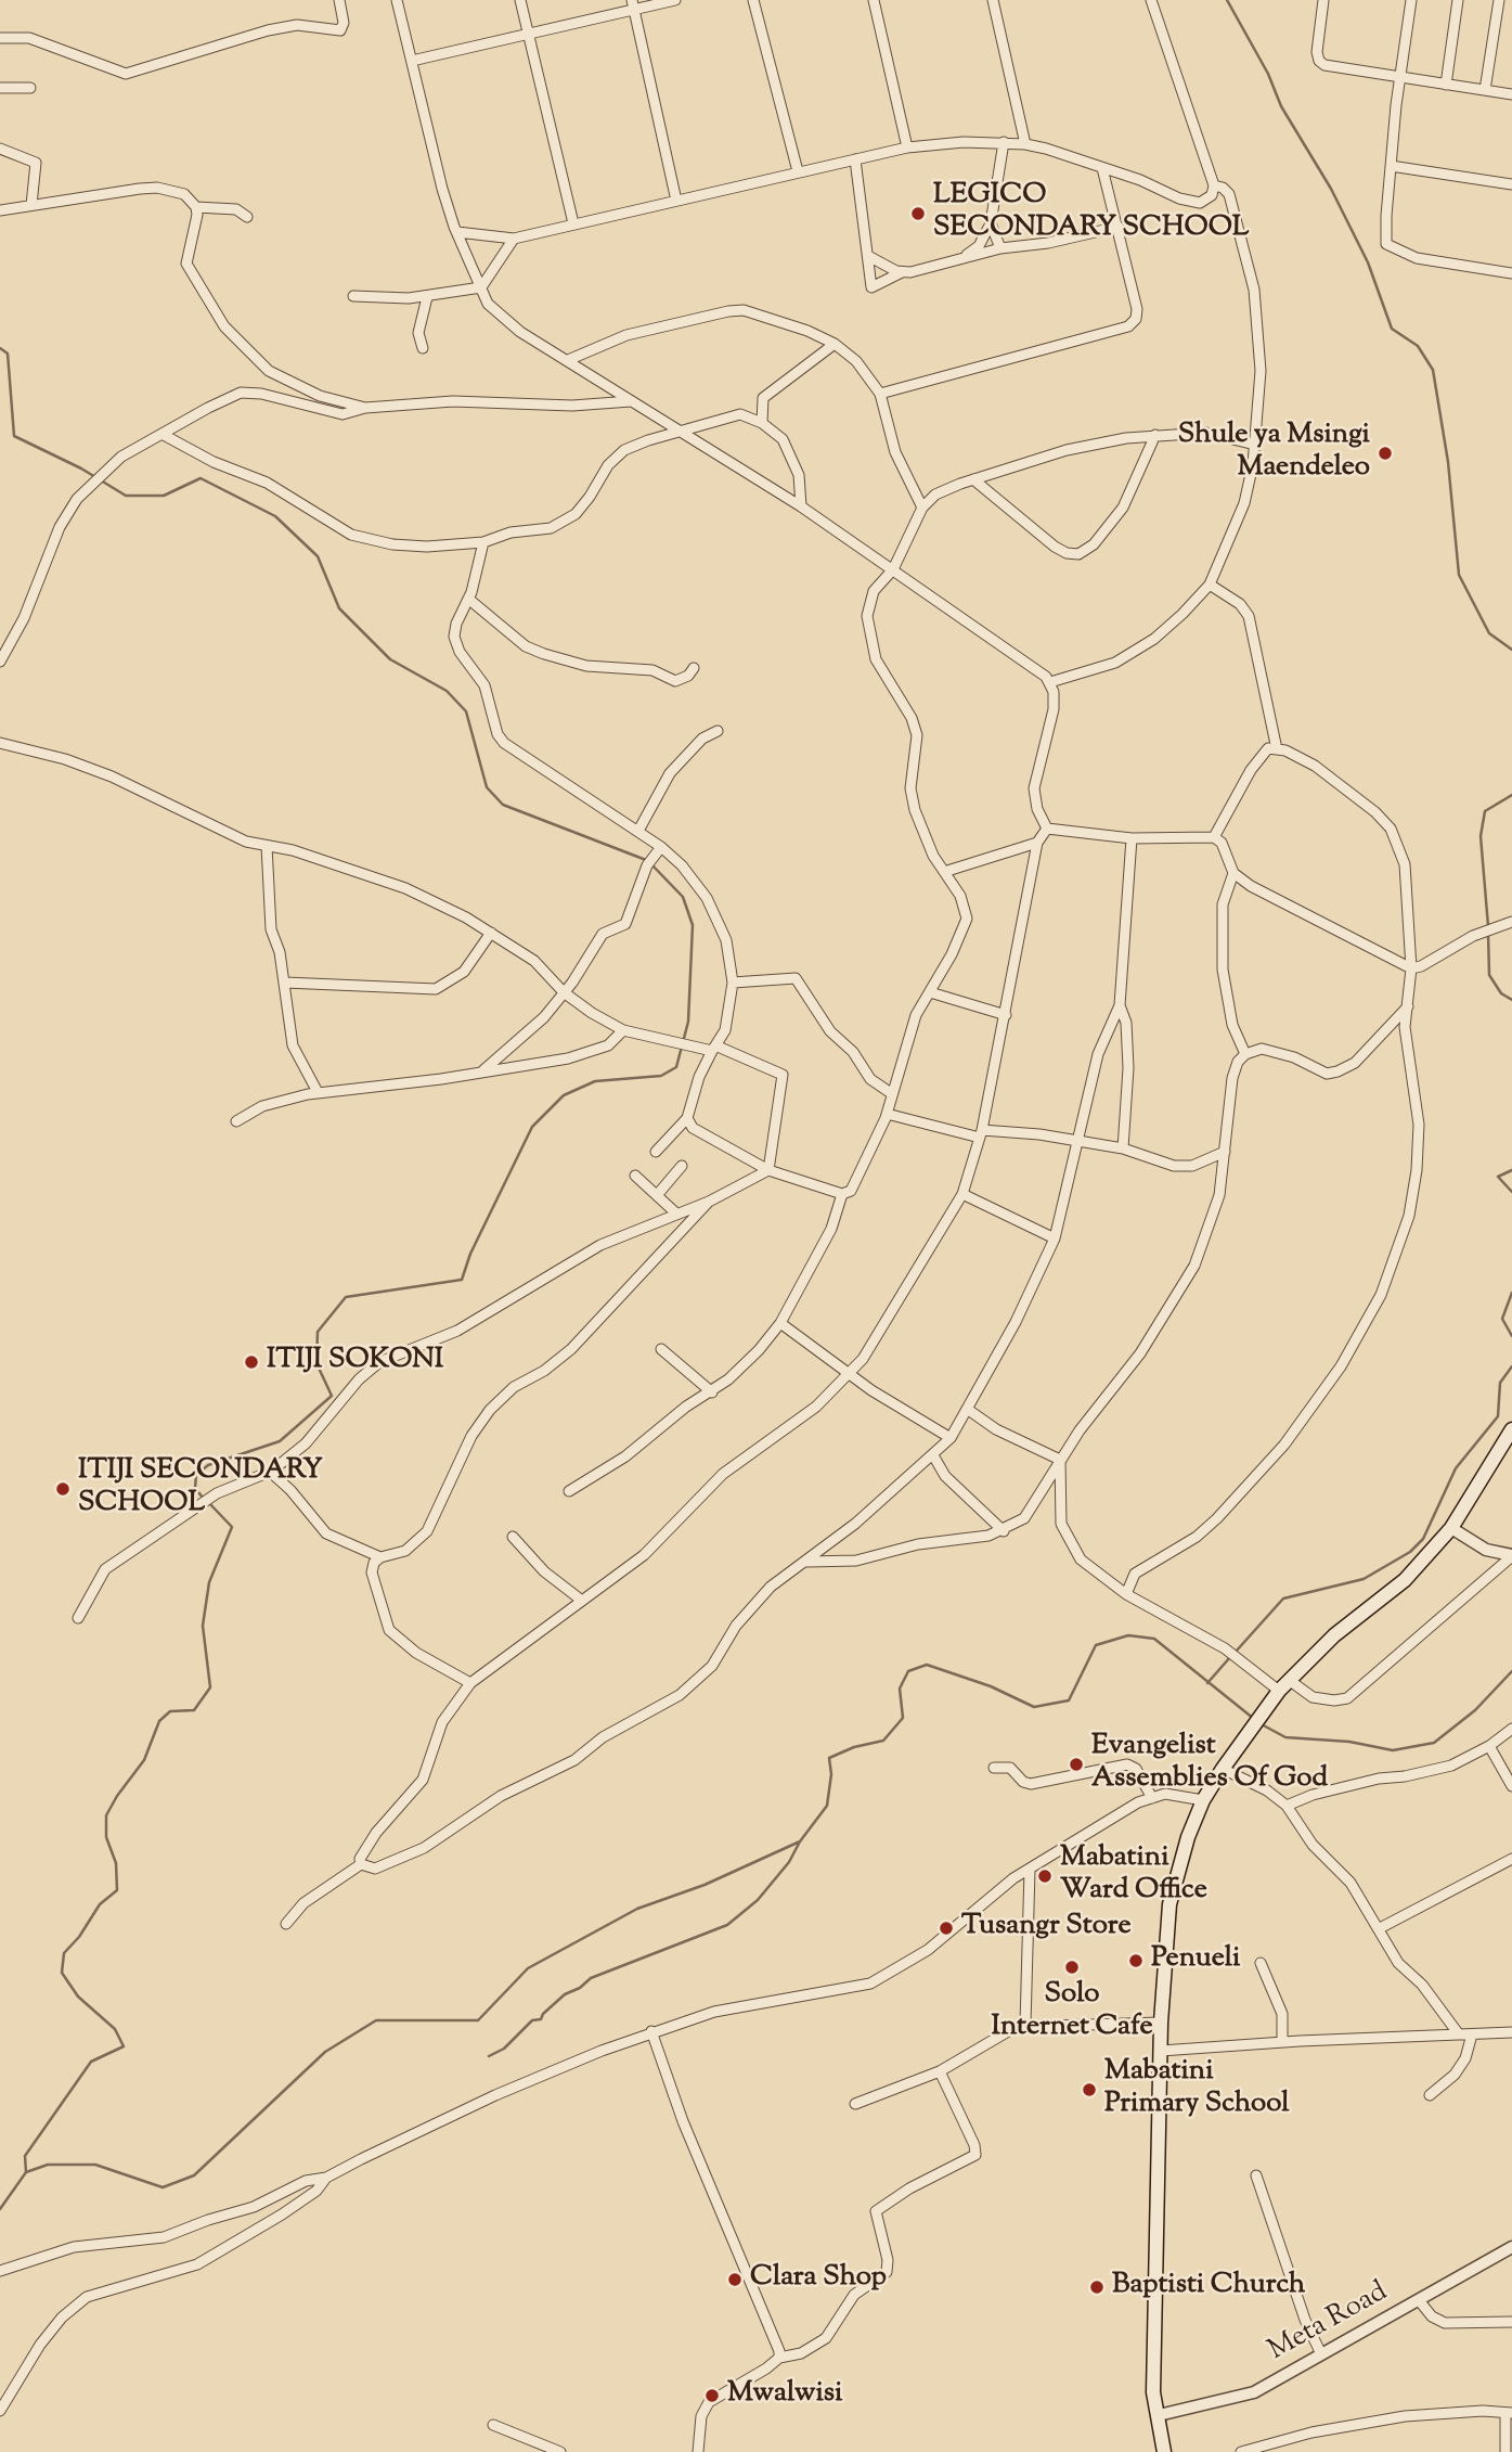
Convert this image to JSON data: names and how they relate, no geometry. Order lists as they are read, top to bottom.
{
  "streets": {
    "street": ["Meta Road"]
  },
  "places": [
    "LEGICO SECONDARY SCHOOL",
    "Shule ya Msingi Maendeleo",
    "ITIJI SOKONI",
    "ITIJI SECONDARY SCHOOL",
    "Evangelist Assemblies Of God",
    "Mabatini Ward Office",
    "Tusangr Store",
    "Penueli",
    "Solo Internet Cafe",
    "Mabatini Primary School",
    "Clara Shop",
    "Baptisti Church",
    "Mwalwisi"
  ]
}
